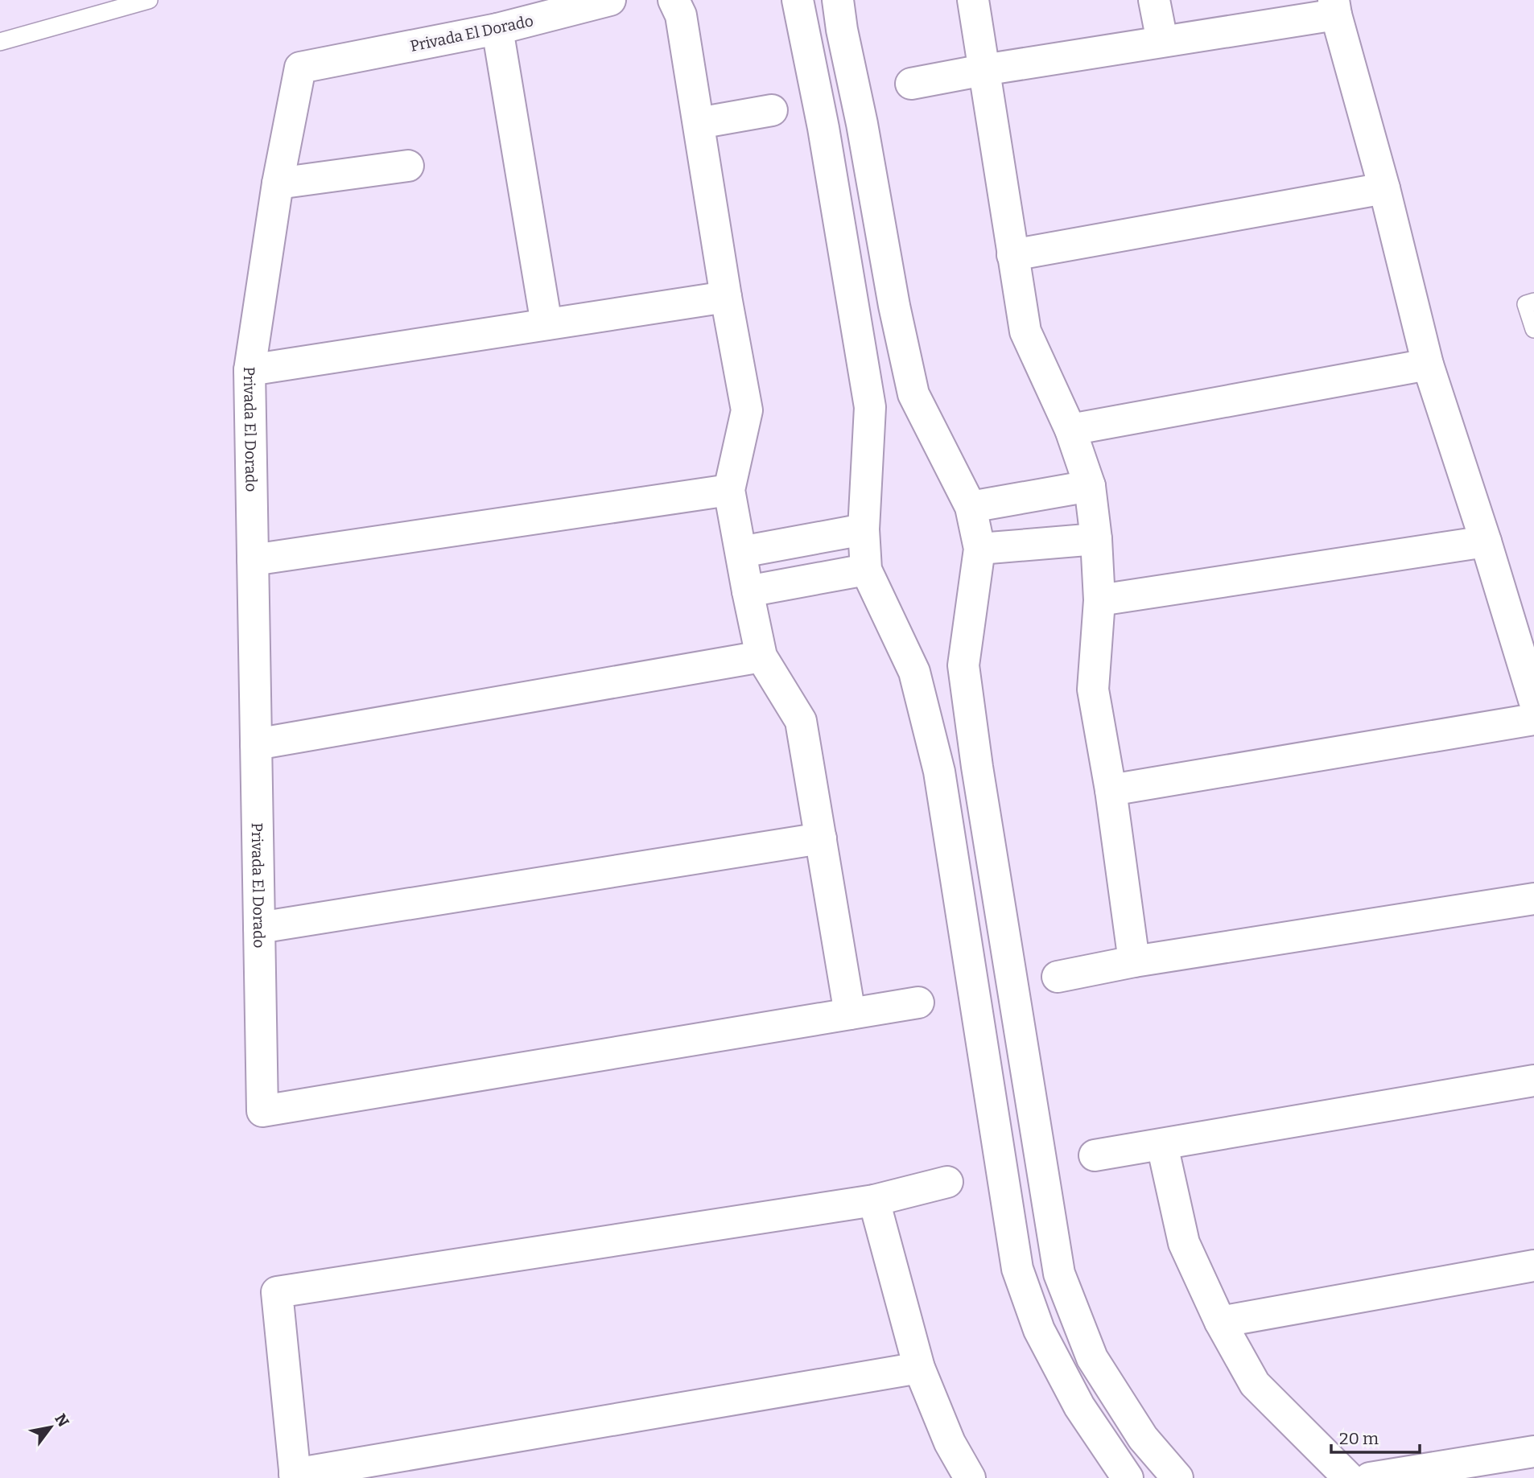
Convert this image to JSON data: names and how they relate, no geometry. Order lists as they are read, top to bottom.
{
  "streets": {
    "street": ["Privada El Dorado"]
  },
  "scale_bar": "20 m",
  "north": "top right"
}
